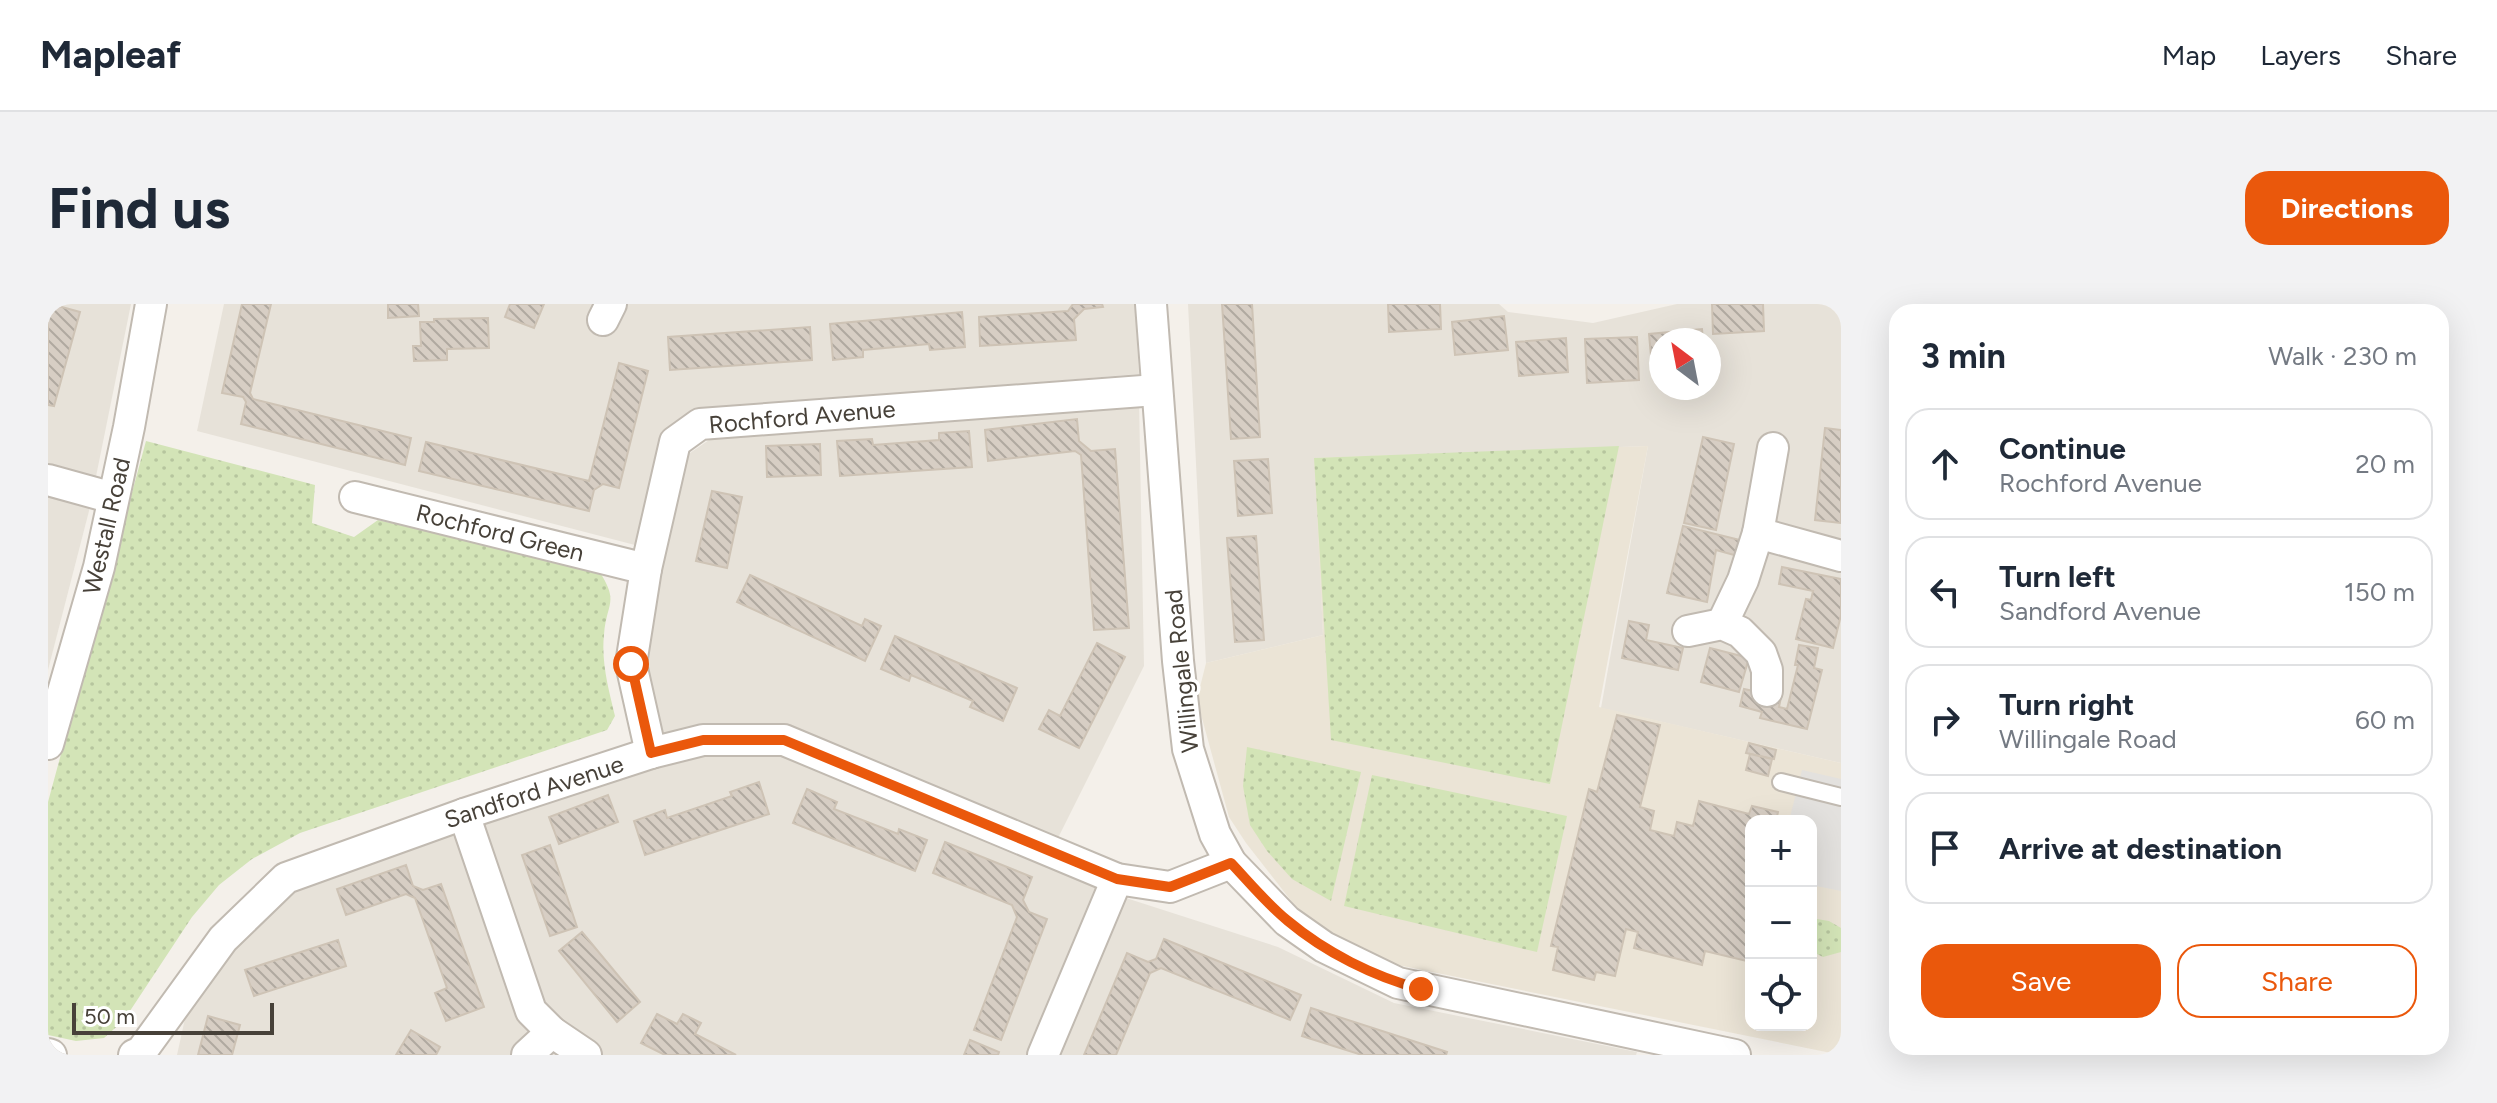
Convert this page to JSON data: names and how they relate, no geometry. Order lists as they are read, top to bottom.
{
  "streets": {
    "street": [
      "Rochford Avenue",
      "Westall Road",
      "Rochford Green",
      "Willingale Road",
      "Sandford Avenue"
    ]
  },
  "crossings": [
    ["Rochford Avenue", "Rochford Green"],
    ["Rochford Avenue", "Willingale Road"],
    ["Rochford Avenue", "Sandford Avenue"],
    ["Willingale Road", "Sandford Avenue"]
  ],
  "scale_bar": "50 m",
  "north": "top left",
  "page": {
    "header": "Mapleaf",
    "nav": ["Map", "Layers", "Share"],
    "buttons": [
      "Directions",
      ["Save", "Share"]
    ],
    "title": "Find us",
    "heading": ["3 min", "Walk · 230 m"],
    "list": [
      ["Continue", "Rochford Avenue", "20 m"],
      ["Turn left", "Sandford Avenue", "150 m"],
      ["Turn right", "Willingale Road", "60 m"],
      "Arrive at destination"
    ],
    "map_buttons": ["+", "−"],
    "scale": "50 m"
  }
}
